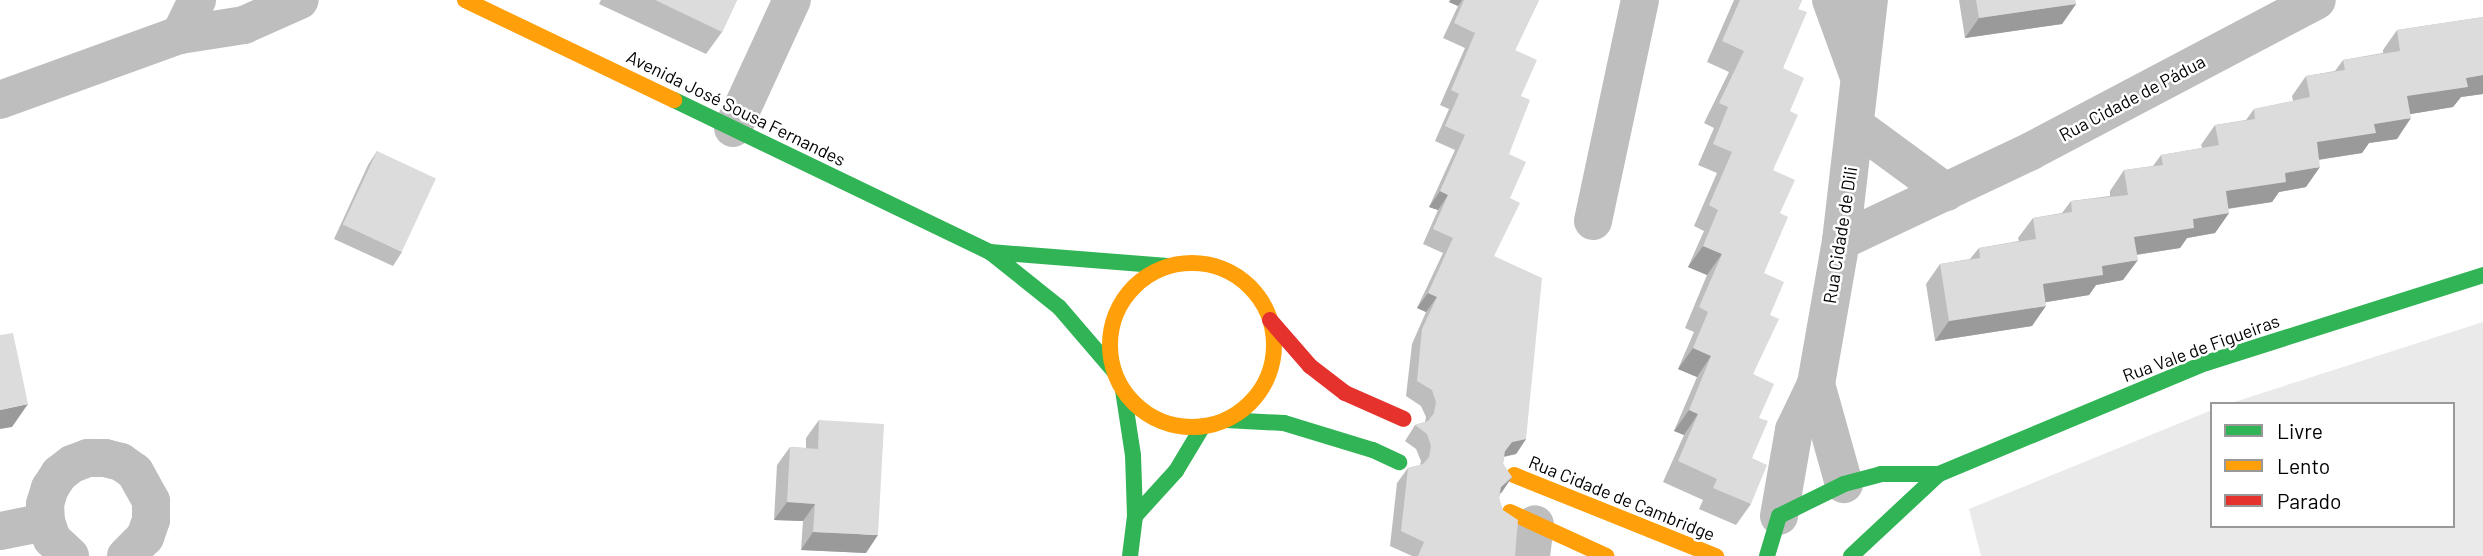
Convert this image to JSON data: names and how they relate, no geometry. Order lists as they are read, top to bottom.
{
  "streets": {
    "street": [
      "Rua Cidade de Pádua",
      "Avenida José Sousa Fernandes",
      "Rua Cidade de Dili",
      "Rua Vale de Figueiras",
      "Rua Cidade de Cambridge"
    ]
  },
  "crossings": [
    ["Rua Cidade de Pádua", "Rua Cidade de Dili"],
    ["Rua Cidade de Dili", "Rua Vale de Figueiras"]
  ],
  "legend": ["Livre", "Lento", "Parado"]
}
